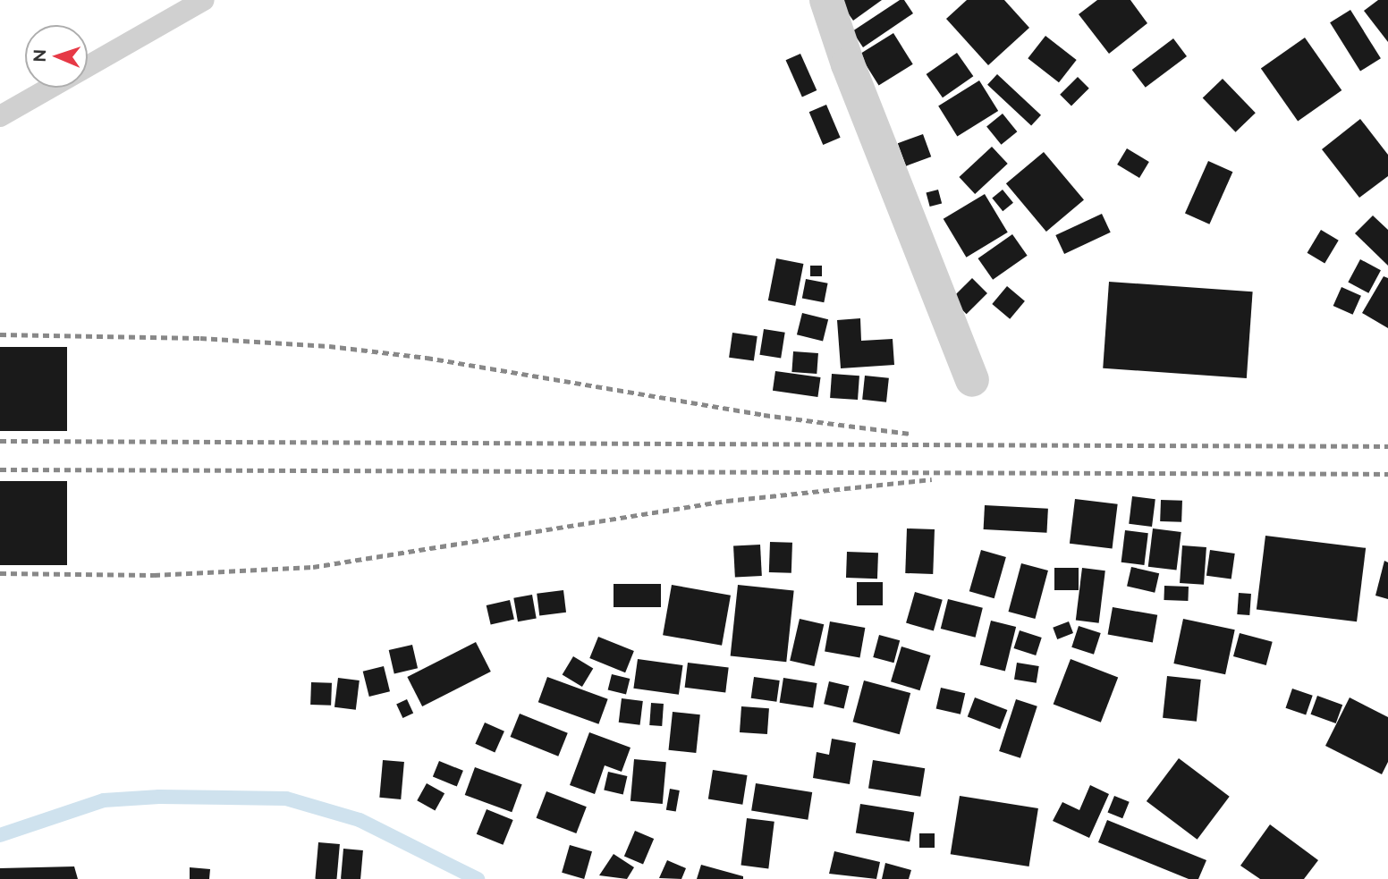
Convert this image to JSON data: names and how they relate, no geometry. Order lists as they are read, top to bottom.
{
  "north": "left"
}
